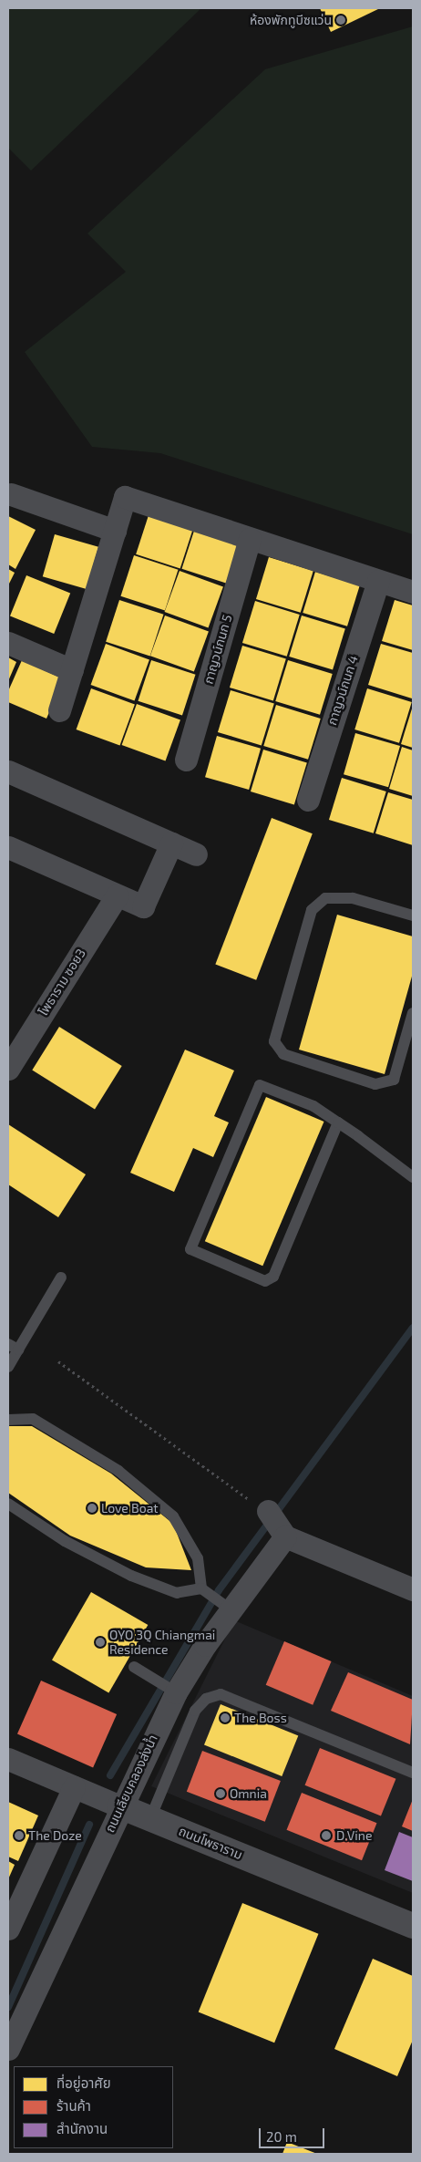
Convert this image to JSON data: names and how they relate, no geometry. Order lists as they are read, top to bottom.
{
  "streets": {
    "street": [
      "กาญวน์กนก 5",
      "กาญวน์กนก 4",
      "โพธาราม ซอย3",
      "ถนนเลียบคลองส่งน้ำ",
      "ถนนโพธาราม"
    ]
  },
  "crossings": [
    ["ถนนเลียบคลองส่งน้ำ", "ถนนโพธาราม"]
  ],
  "places": [
    "ห้องพักทูบีซแว่น",
    "Love Boat",
    "OYO 3Q Chiangmai Residence",
    "The Boss",
    "Omnia",
    "The Doze",
    "D.Vine"
  ],
  "legend": ["ที่อยู่อาศัย", "ร้านค้า", "สำนักงาน"],
  "scale_bar": "20 m"
}
